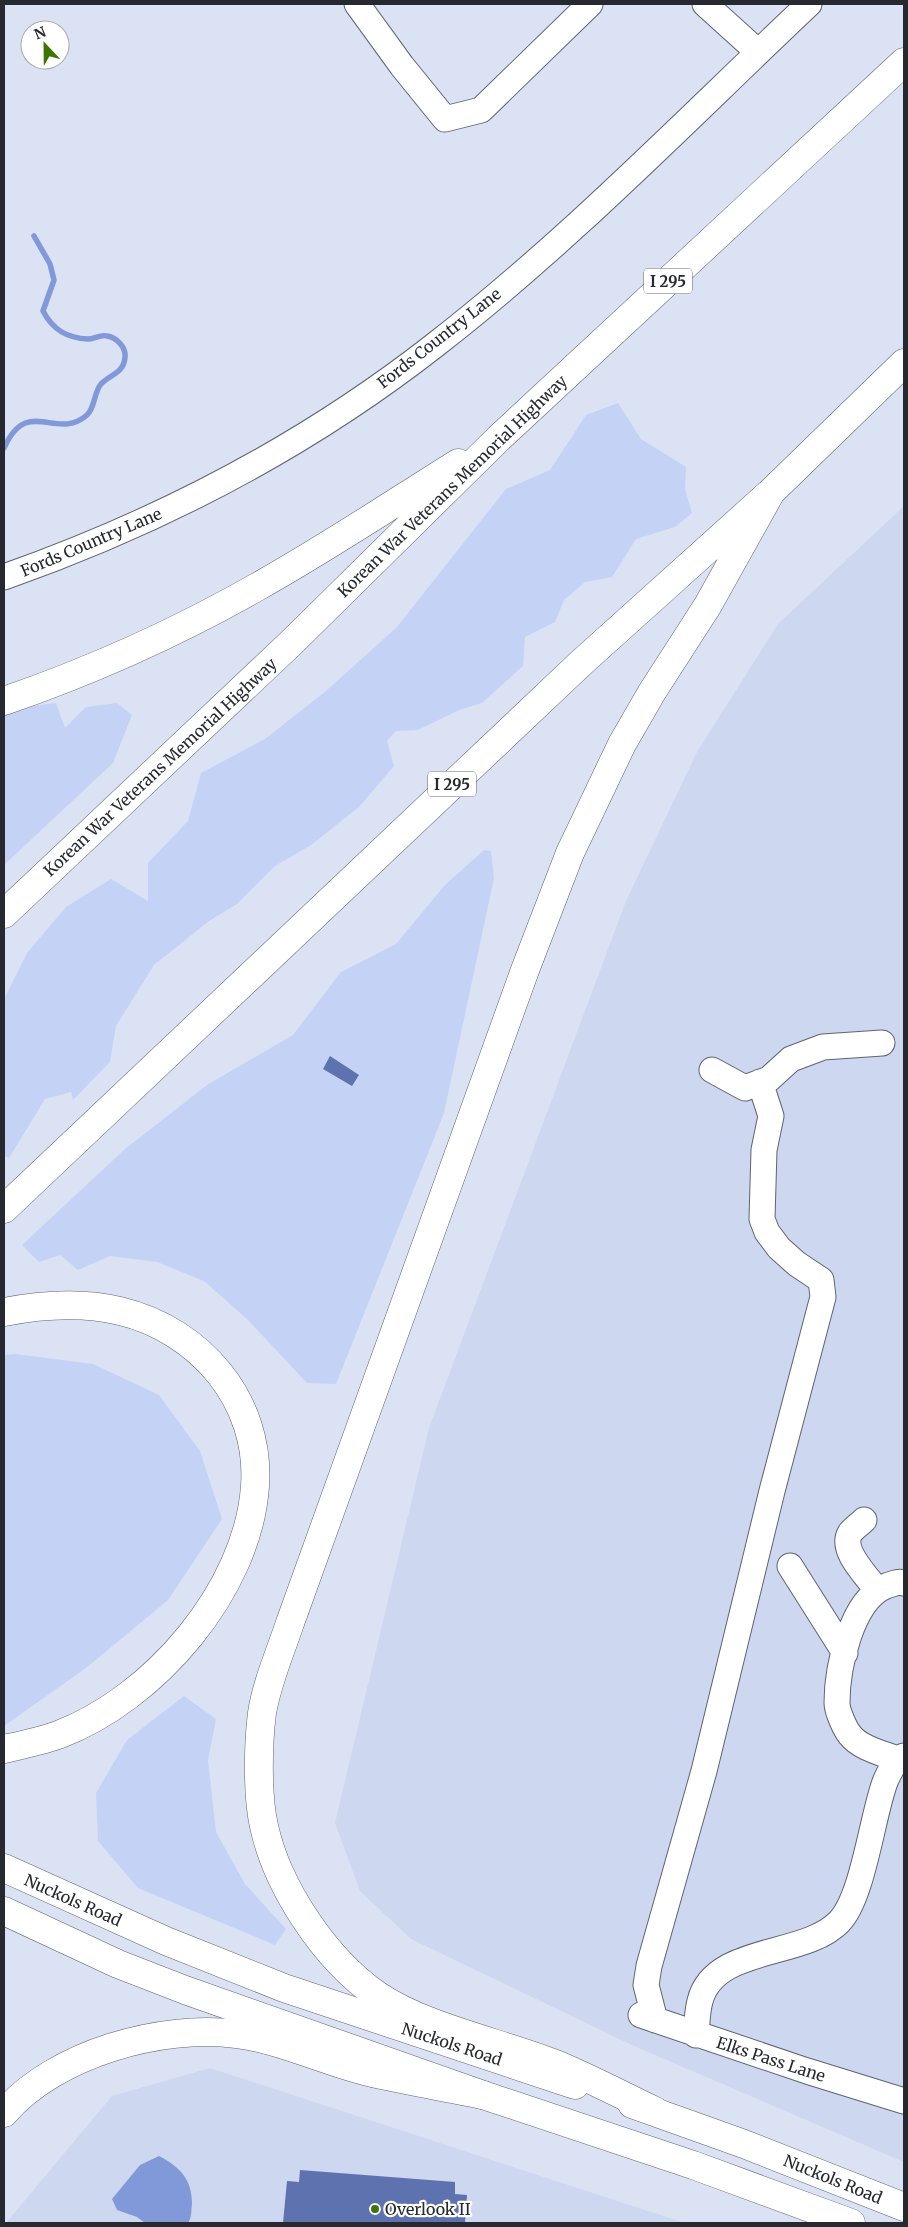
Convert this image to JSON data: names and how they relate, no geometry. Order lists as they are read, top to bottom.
{
  "streets": {
    "main road": ["I 295", "Korean War Veterans Memorial Highway", "Nuckols Road"],
    "street": ["Fords Country Lane", "Elks Pass Lane"]
  },
  "places": ["Overlook II"],
  "north": "top"
}
